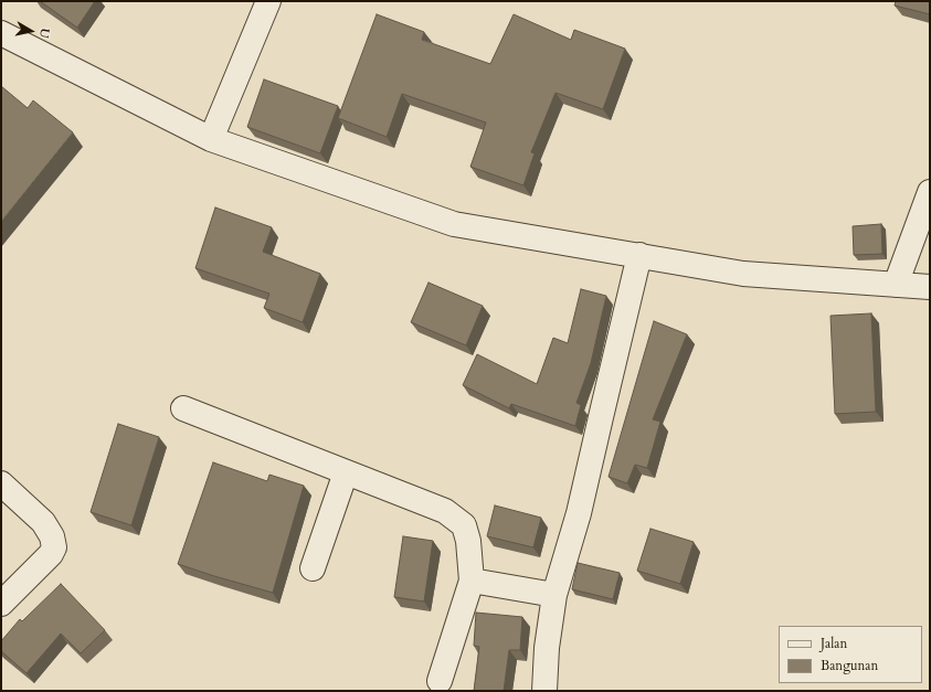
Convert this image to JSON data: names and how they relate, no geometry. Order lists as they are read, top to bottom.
{
  "legend": ["Jalan", "Bangunan"],
  "north": "right"
}
